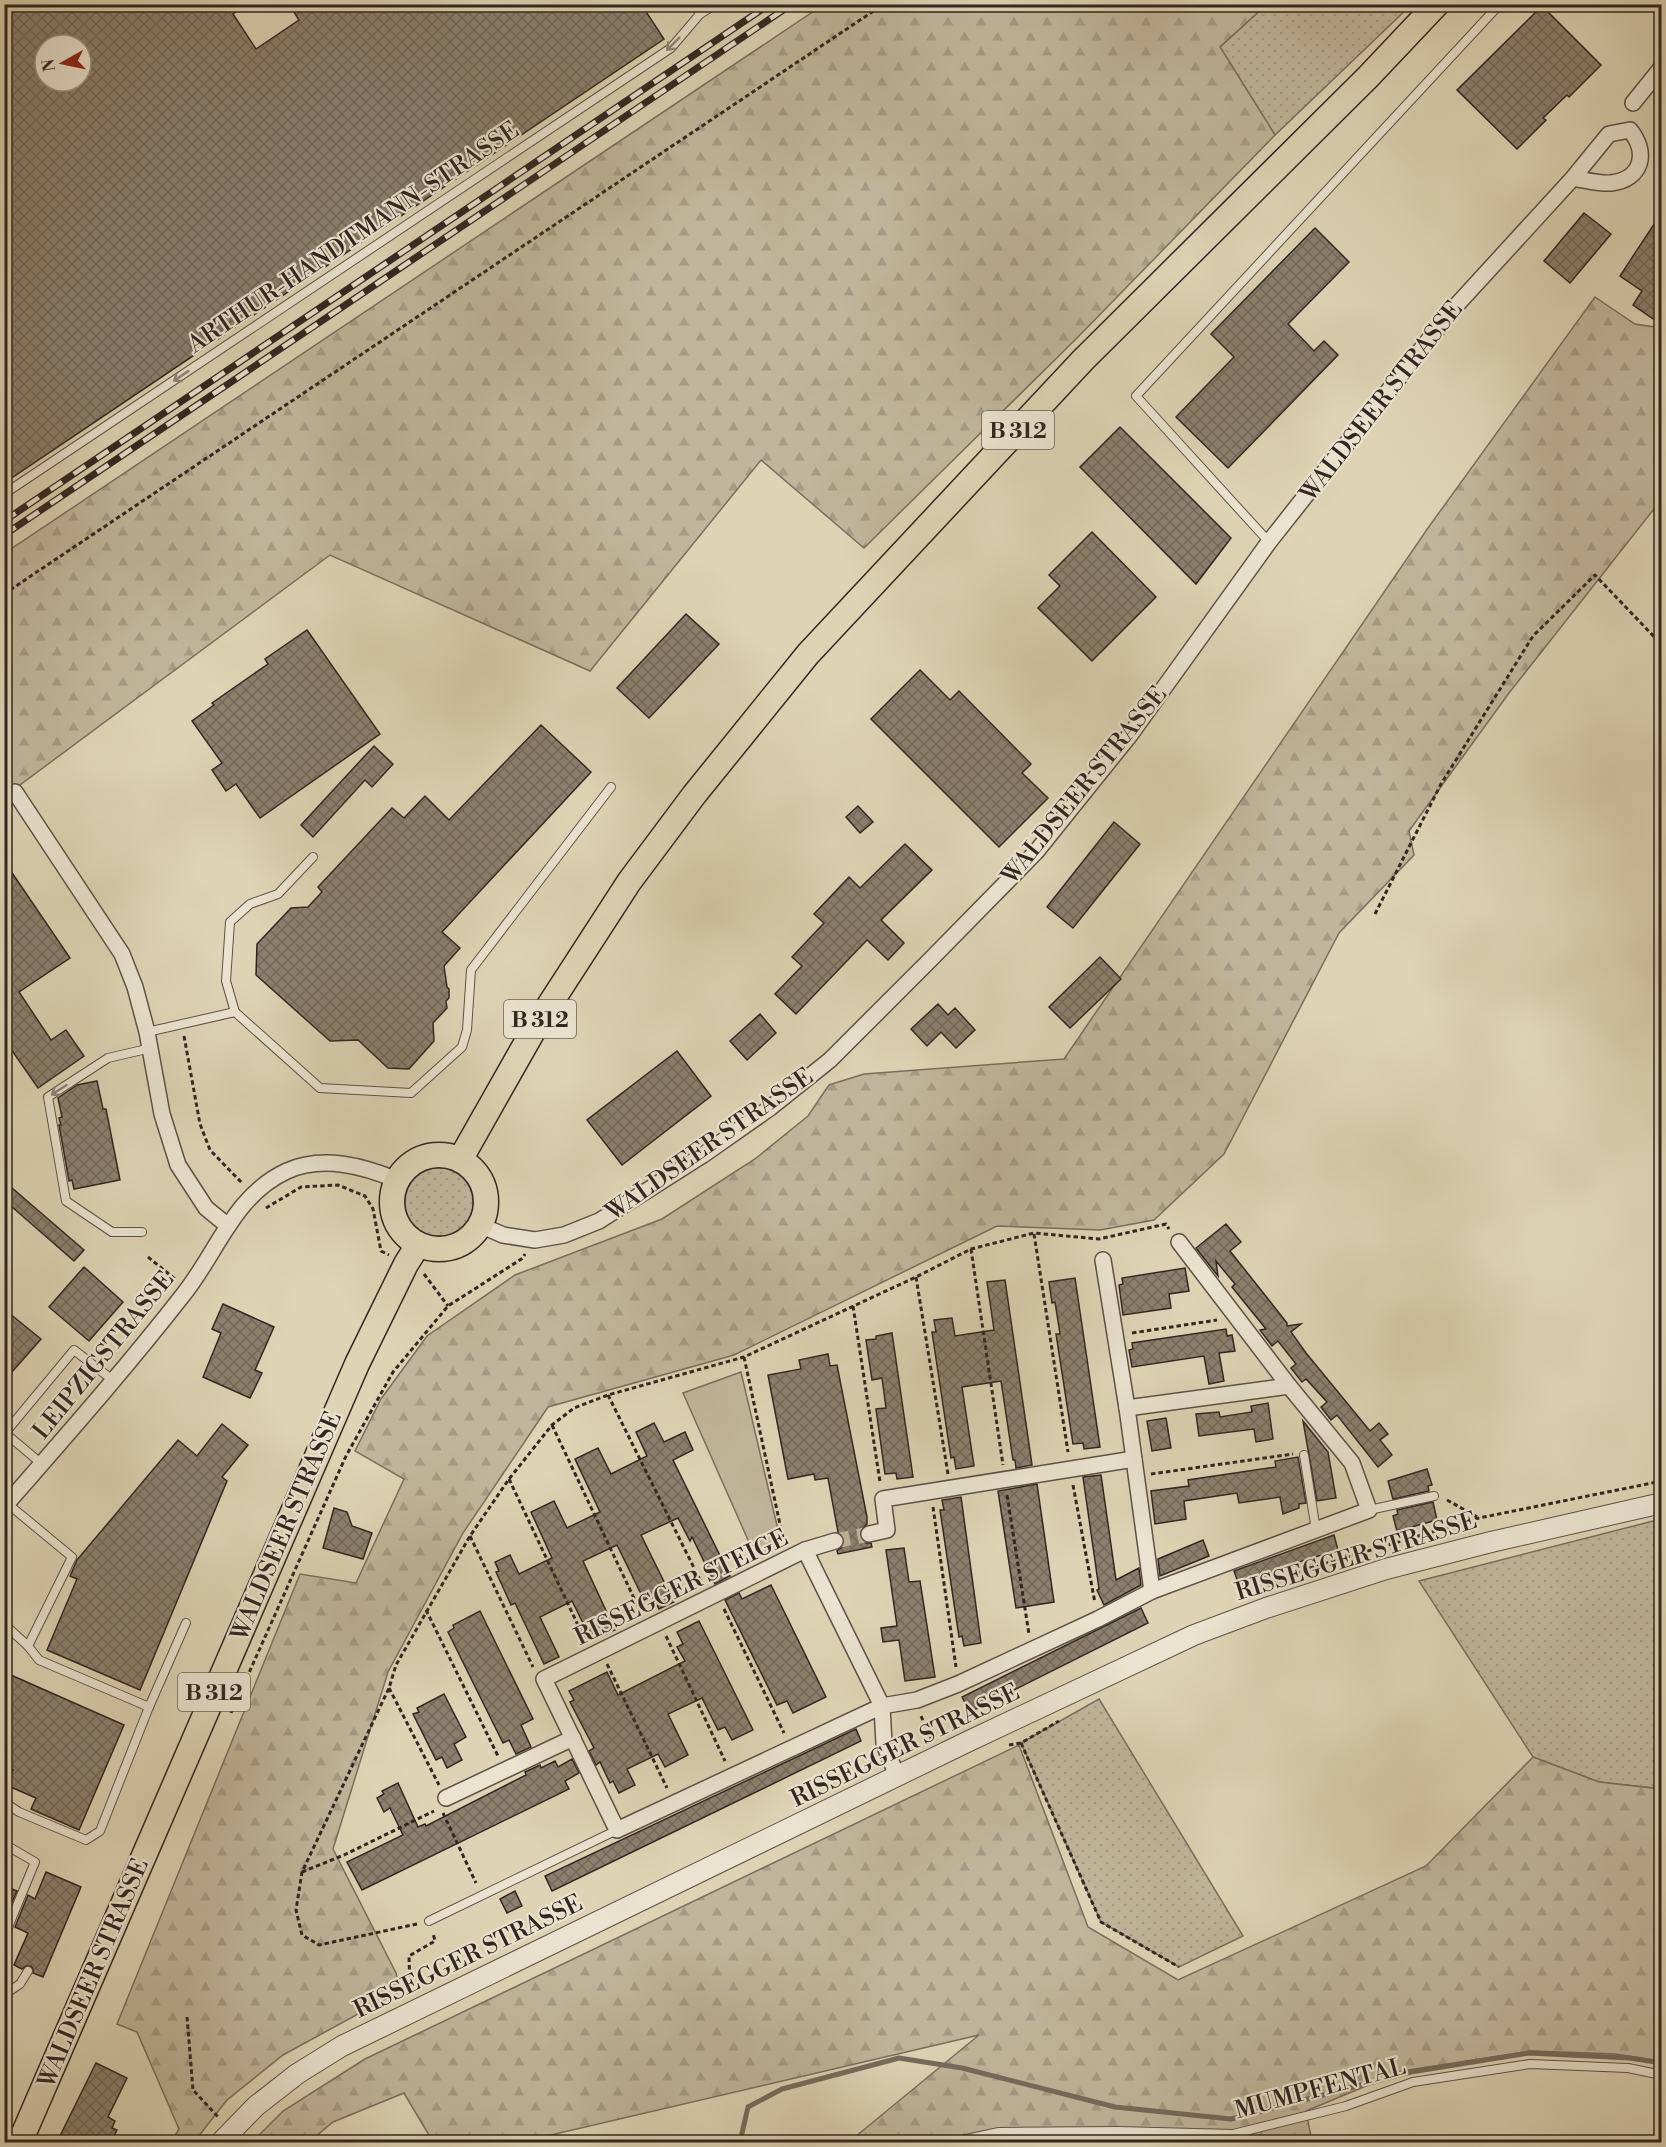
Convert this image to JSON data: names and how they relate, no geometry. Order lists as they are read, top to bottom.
{
  "streets": {
    "main road": ["WALDSEER STRASSE", "B 312"],
    "street": ["LEIPZIGSTRASSE", "RISSEGGER STRASSE", "RISSEGGER STEIGE"],
    "lane": ["ARTHUR-HANDTMANN-STRASSE", "MUMPFENTAL"]
  },
  "crossings": [
    ["WALDSEER STRASSE", "B 312"],
    ["WALDSEER STRASSE", "LEIPZIGSTRASSE"],
    ["B 312", "LEIPZIGSTRASSE"],
    ["RISSEGGER STRASSE", "RISSEGGER STEIGE"]
  ],
  "one_way": ["ARTHUR-HANDTMANN-STRASSE"],
  "north": "left"
}
